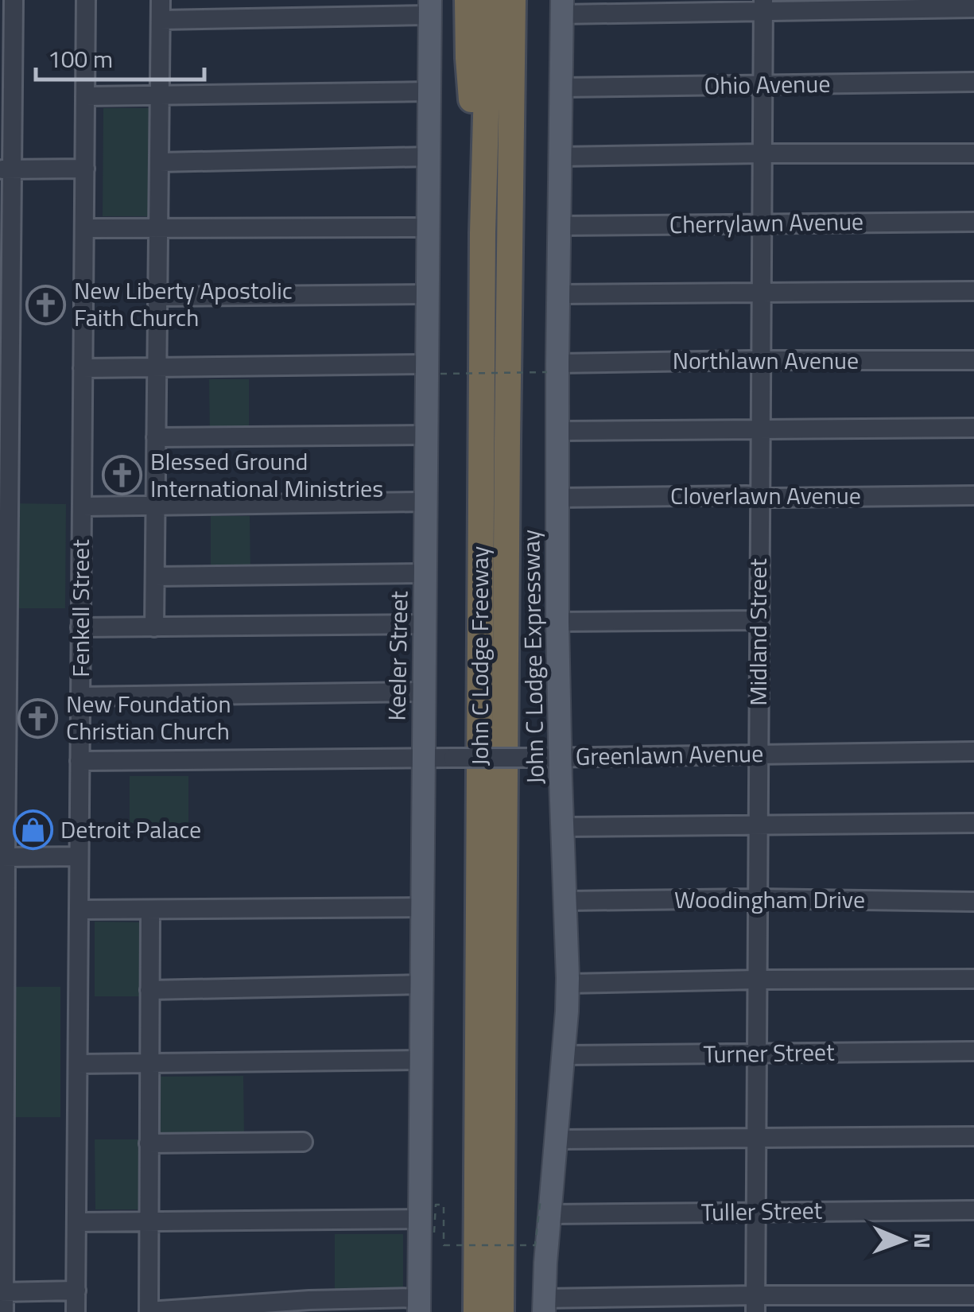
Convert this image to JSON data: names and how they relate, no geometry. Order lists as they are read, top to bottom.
{
  "streets": {
    "highway": ["John C Lodge Freeway"],
    "main road": ["Keeler Street", "John C Lodge Expressway"],
    "street": [
      "Ohio Avenue",
      "Cherrylawn Avenue",
      "Northlawn Avenue",
      "Cloverlawn Avenue",
      "Fenkell Street",
      "Midland Street",
      "Greenlawn Avenue",
      "Woodingham Drive",
      "Turner Street",
      "Tuller Street"
    ]
  },
  "crossings": [
    ["Ohio Avenue", "Midland Street"],
    ["Ohio Avenue", "John C Lodge Expressway"],
    ["Cherrylawn Avenue", "Midland Street"],
    ["Cherrylawn Avenue", "John C Lodge Expressway"],
    ["Northlawn Avenue", "Midland Street"],
    ["Northlawn Avenue", "John C Lodge Expressway"],
    ["Cloverlawn Avenue", "Midland Street"],
    ["Cloverlawn Avenue", "John C Lodge Expressway"],
    ["Fenkell Street", "Greenlawn Avenue"],
    ["Midland Street", "Greenlawn Avenue"],
    ["Midland Street", "Woodingham Drive"],
    ["Midland Street", "Turner Street"],
    ["Midland Street", "Tuller Street"],
    ["Keeler Street", "Greenlawn Avenue"],
    ["John C Lodge Expressway", "Greenlawn Avenue"],
    ["John C Lodge Expressway", "Woodingham Drive"],
    ["John C Lodge Expressway", "Turner Street"],
    ["John C Lodge Expressway", "Tuller Street"]
  ],
  "places": {
    "church": ["New Liberty Apostolic Faith Church", "Blessed Ground International Ministries", "New Foundation Christian Church"],
    "shop": ["Detroit Palace"]
  },
  "scale_bar": "100 m",
  "north": "right"
}
